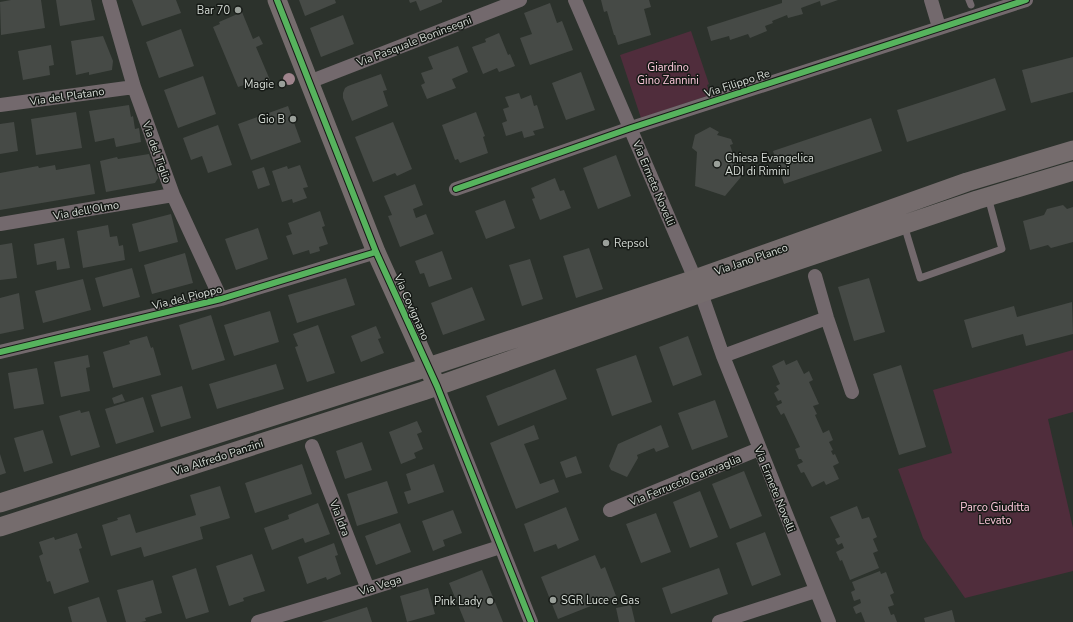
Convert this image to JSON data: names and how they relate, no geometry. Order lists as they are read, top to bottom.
{
  "streets": {
    "main road": ["Via Jano Planco", "Via Covignano", "Via Alfredo Panzini"],
    "street": [
      "Via Pasquale Boninsegni",
      "Via Filippo Re",
      "Via del Platano",
      "Via del Tiglio",
      "Via Ermete Novelli",
      "Via dell'Olmo",
      "Via del Pioppo",
      "Via Ferruccio Garavaglia",
      "Via Idra",
      "Via Vega"
    ]
  },
  "crossings": [
    ["Via Pasquale Boninsegni", "Via Covignano"],
    ["Via Filippo Re", "Via Ermete Novelli"],
    ["Via del Platano", "Via del Tiglio"],
    ["Via del Tiglio", "Via dell'Olmo"],
    ["Via del Tiglio", "Via del Pioppo"],
    ["Via Ermete Novelli", "Via Jano Planco"],
    ["Via Ermete Novelli", "Via Ferruccio Garavaglia"],
    ["Via Jano Planco", "Via Covignano"],
    ["Via Jano Planco", "Via Alfredo Panzini"],
    ["Via del Pioppo", "Via Covignano"],
    ["Via Covignano", "Via Alfredo Panzini"],
    ["Via Covignano", "Via Vega"],
    ["Via Idra", "Via Vega"]
  ],
  "parks": ["Giardino Gino Zannini", "Parco Giuditta Levato"],
  "places": [
    "Bar 70",
    "Magie",
    "Gio B",
    "Chiesa Evangelica ADI di Rimini",
    "Repsol",
    "SGR Luce e Gas",
    "Pink Lady"
  ]
}
